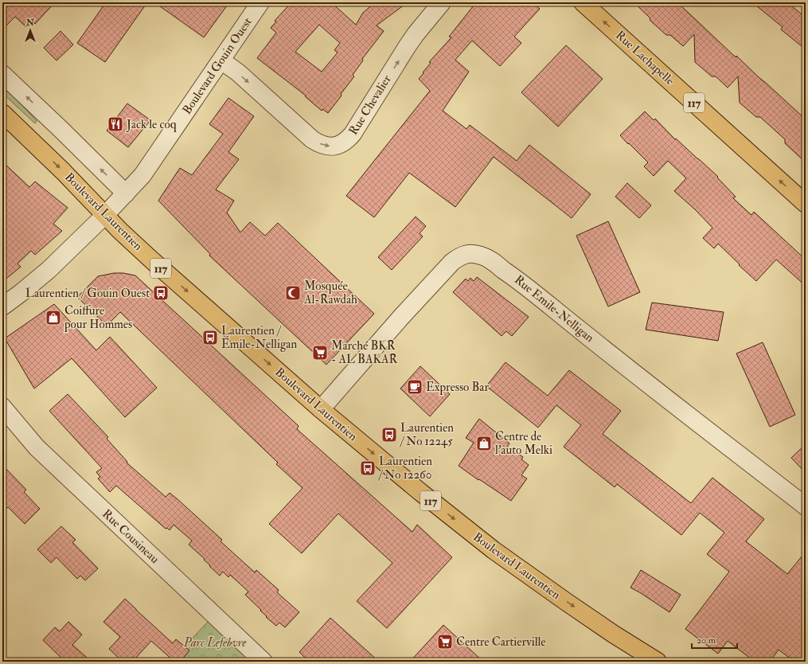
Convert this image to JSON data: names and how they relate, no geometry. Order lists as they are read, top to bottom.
{
  "streets": {
    "main road": ["Rue Lachapelle", "117", "Boulevard Laurentien"],
    "street": [
      "Boulevard Gouin Ouest",
      "Rue Chevalier",
      "Rue Emile-Nelligan",
      "Rue Cousineau"
    ]
  },
  "crossings": [
    ["Boulevard Gouin Ouest", "Rue Chevalier"],
    ["Boulevard Gouin Ouest", "Boulevard Laurentien"],
    ["Boulevard Laurentien", "Rue Emile-Nelligan"]
  ],
  "one_way": ["Rue Lachapelle", "Boulevard Laurentien"],
  "parks": ["Parc Lefebvre"],
  "places": {
    "restaurant": ["Jack le coq"],
    "bus stop": [
      "Laurentien / Gouin Ouest",
      "Laurentien / Émile-Nelligan",
      "Laurentien / No 12245",
      "Laurentien / No 12260"
    ],
    "mosque": ["Mosquée Al-Rawdah"],
    "shop": ["Coiffure pour Hommes", "Centre de l'auto Melki"],
    "supermarket": ["Marché BKR - AL BAKAR", "Centre Cartierville"],
    "cafe": ["Expresso Bar"]
  },
  "scale_bar": "20 m",
  "north": "top"
}
